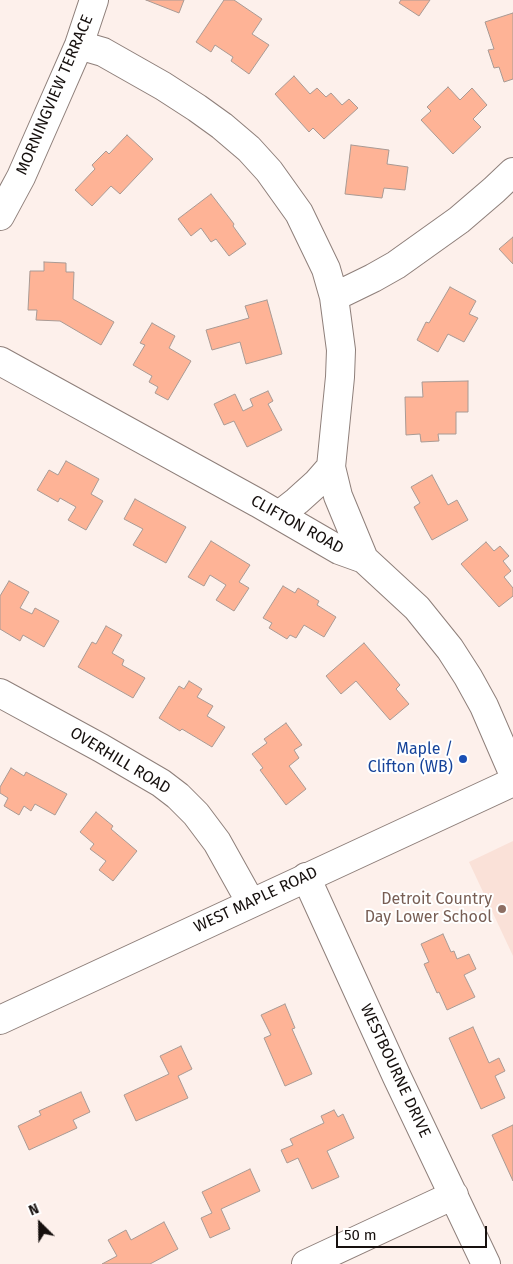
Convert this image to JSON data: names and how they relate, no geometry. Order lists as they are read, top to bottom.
{
  "streets": {
    "street": [
      "MORNINGVIEW TERRACE",
      "CLIFTON ROAD",
      "OVERHILL ROAD",
      "WEST MAPLE ROAD",
      "WESTBOURNE DRIVE"
    ]
  },
  "crossings": [
    ["OVERHILL ROAD", "WEST MAPLE ROAD"],
    ["WEST MAPLE ROAD", "WESTBOURNE DRIVE"]
  ],
  "places": ["Maple / Clifton (WB)", "Detroit Country Day Lower School"],
  "scale_bar": "50 m",
  "north": "top left"
}
